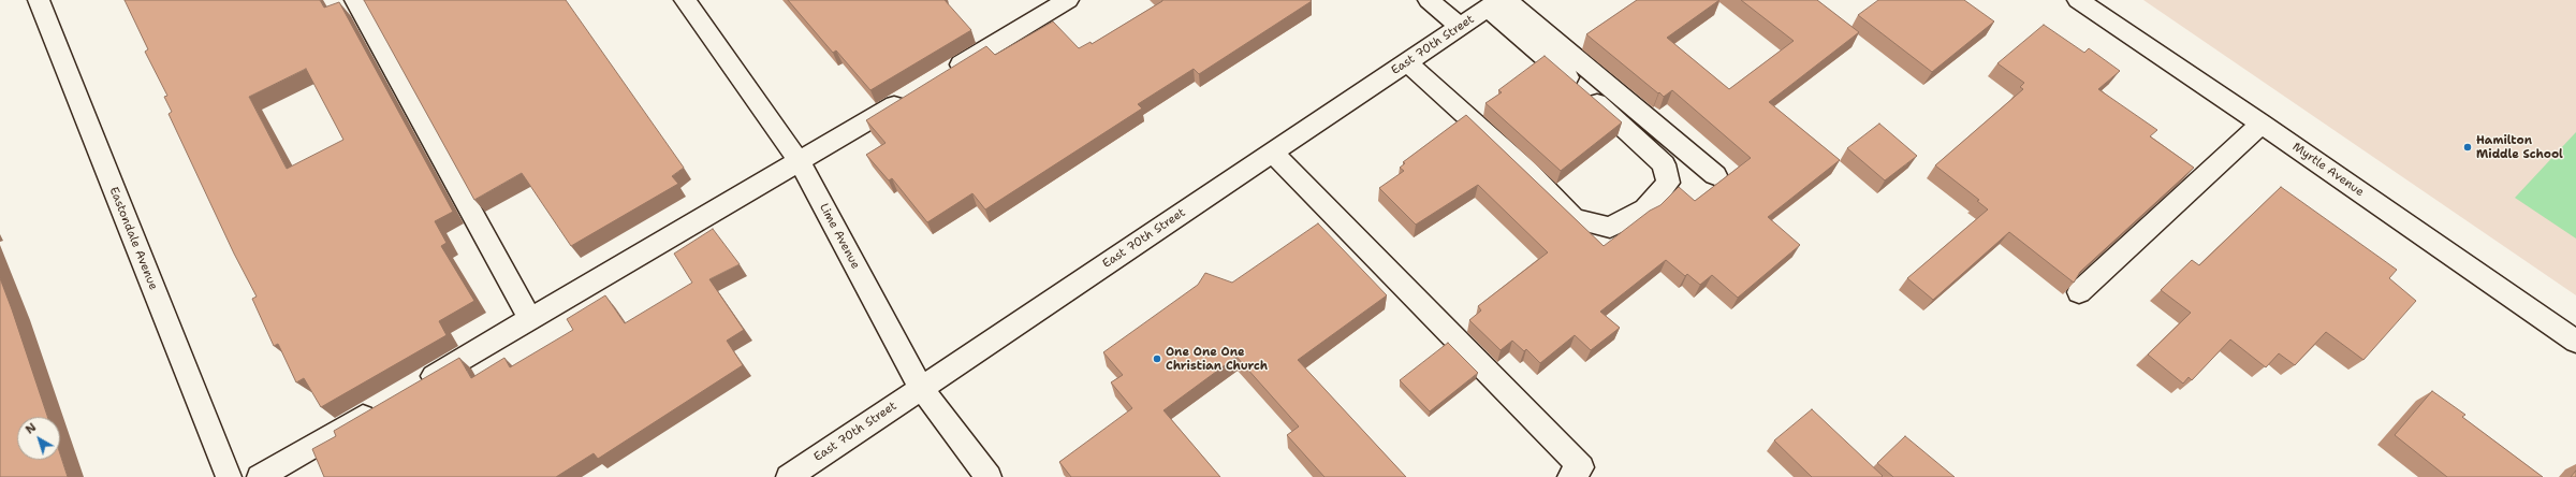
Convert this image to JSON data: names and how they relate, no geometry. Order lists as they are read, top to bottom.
{
  "streets": {
    "street": [
      "East 70th Street",
      "Myrtle Avenue",
      "Lime Avenue",
      "Eastondale Avenue"
    ]
  },
  "crossings": [
    ["East 70th Street", "Lime Avenue"]
  ],
  "places": ["Hamilton Middle School", "One One One Christian Church"],
  "north": "top left"
}
